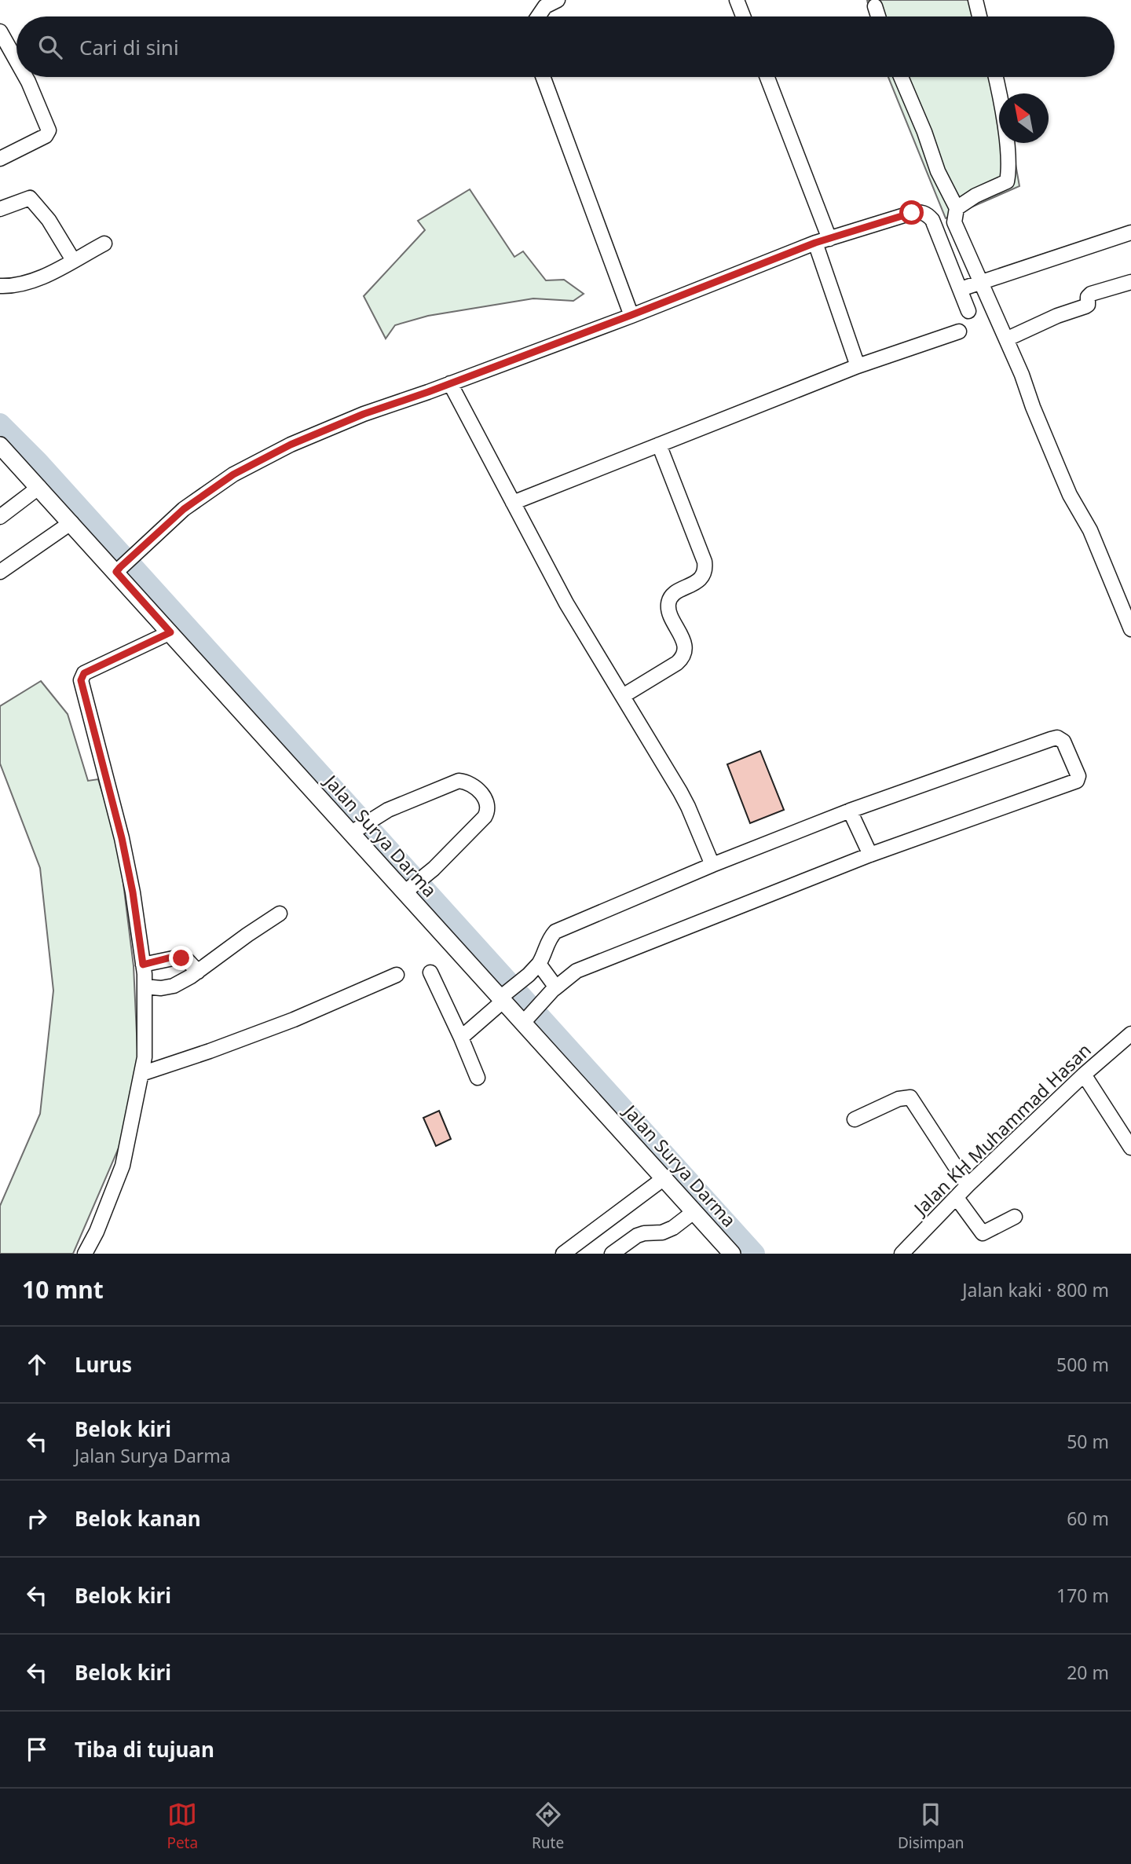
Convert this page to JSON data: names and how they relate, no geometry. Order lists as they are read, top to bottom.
{
  "streets": {
    "main road": ["Jalan Surya Darma"],
    "street": ["Jalan KH Muhammad Hasan"]
  },
  "north": "top left",
  "page": {
    "search": "Cari di sini",
    "heading": ["10 mnt", "Jalan kaki · 800 m"],
    "list": [
      ["Lurus", "500 m"],
      ["Belok kiri", "Jalan Surya Darma", "50 m"],
      ["Belok kanan", "60 m"],
      ["Belok kiri", "170 m"],
      ["Belok kiri", "20 m"],
      "Tiba di tujuan"
    ],
    "nav": ["Peta", "Rute", "Disimpan"]
  }
}
